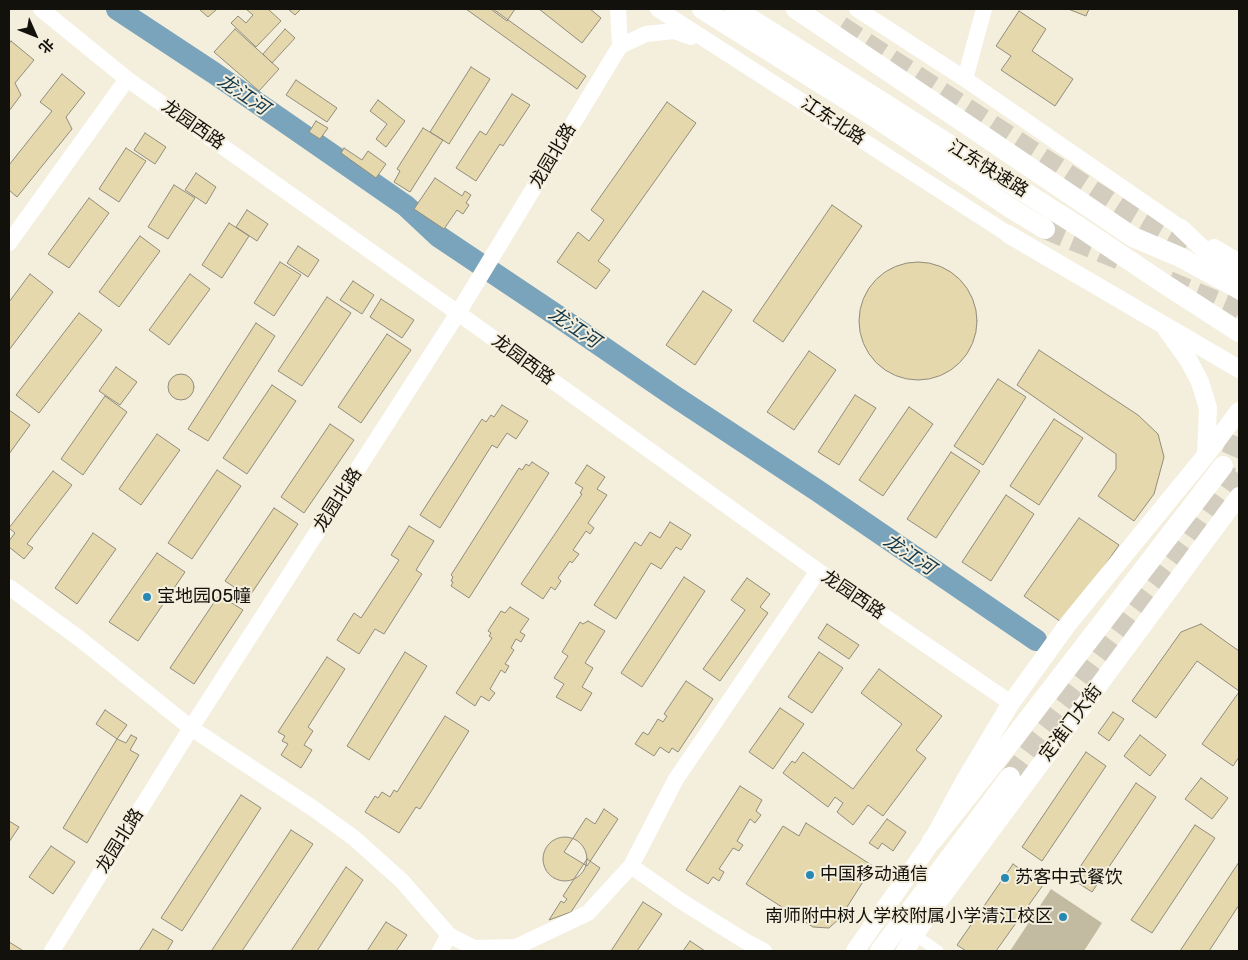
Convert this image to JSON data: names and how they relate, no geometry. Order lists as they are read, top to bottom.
{
  "streets": {
    "highway": ["江东快速路"],
    "main road": [
      "江东北路",
      "龙园西路",
      "龙园北路",
      "定淮门大街"
    ]
  },
  "crossings": [
    ["龙园西路", "龙园北路"]
  ],
  "water": ["龙江河"],
  "places": [
    "宝地园05幢",
    "中国移动通信",
    "苏客中式餐饮",
    "南师附中树人学校附属小学清江校区"
  ],
  "north": "bottom right"
}
